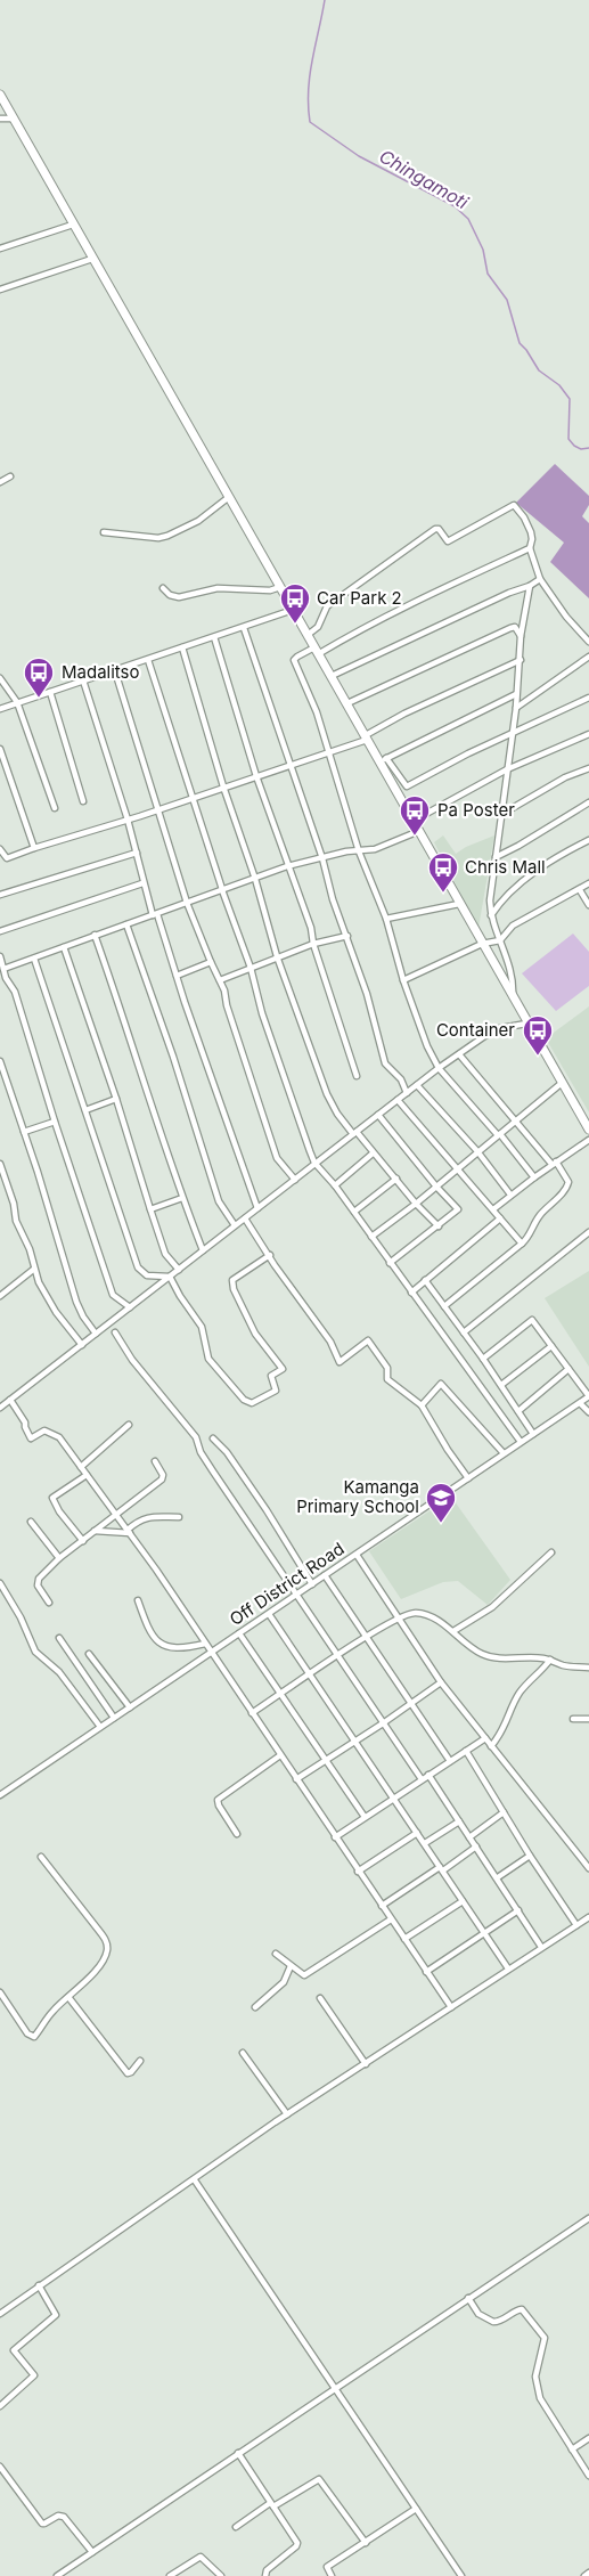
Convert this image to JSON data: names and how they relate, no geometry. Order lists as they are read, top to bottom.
{
  "streets": {
    "street": ["Off District Road"]
  },
  "water": ["Chingamoti"],
  "places": {
    "bus stop": [
      "Car Park 2",
      "Madalitso",
      "Pa Poster",
      "Chris Mall",
      "Container"
    ],
    "school or university": ["Kamanga Primary School"]
  }
}
